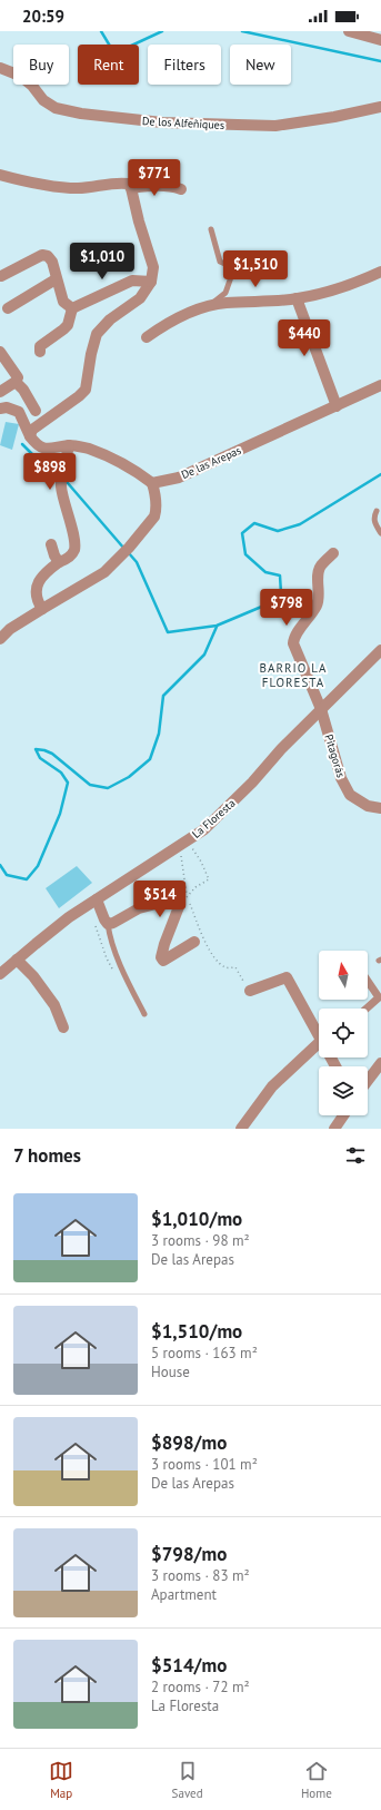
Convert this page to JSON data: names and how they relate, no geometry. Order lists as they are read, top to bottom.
{
  "streets": {
    "street": [
      "De los Alfeñiques",
      "De las Arepas",
      "Pitagorás",
      "La Floresta"
    ]
  },
  "crossings": [
    ["Pitagorás", "La Floresta"]
  ],
  "districts": ["BARRIO LA FLORESTA"],
  "north": "top",
  "page": {
    "status": "20:59",
    "chip": [
      "Buy",
      "Rent",
      "Filters",
      "New"
    ],
    "price": [
      "$771",
      "$1,010",
      "$1,510",
      "$440",
      "$898",
      "$798",
      "$514"
    ],
    "heading": "7 homes",
    "list": [
      {
        "name": "$1,010/mo",
        "note": "3 rooms · 98 m² · De las Arepas"
      },
      {
        "name": "$1,510/mo",
        "note": "5 rooms · 163 m² · House"
      },
      {
        "name": "$898/mo",
        "note": "3 rooms · 101 m² · De las Arepas"
      },
      {
        "name": "$798/mo",
        "note": "3 rooms · 83 m² · Apartment"
      },
      {
        "name": "$514/mo",
        "note": "2 rooms · 72 m² · La Floresta"
      }
    ],
    "tabs": ["Map", "Saved", "Home"]
  }
}
